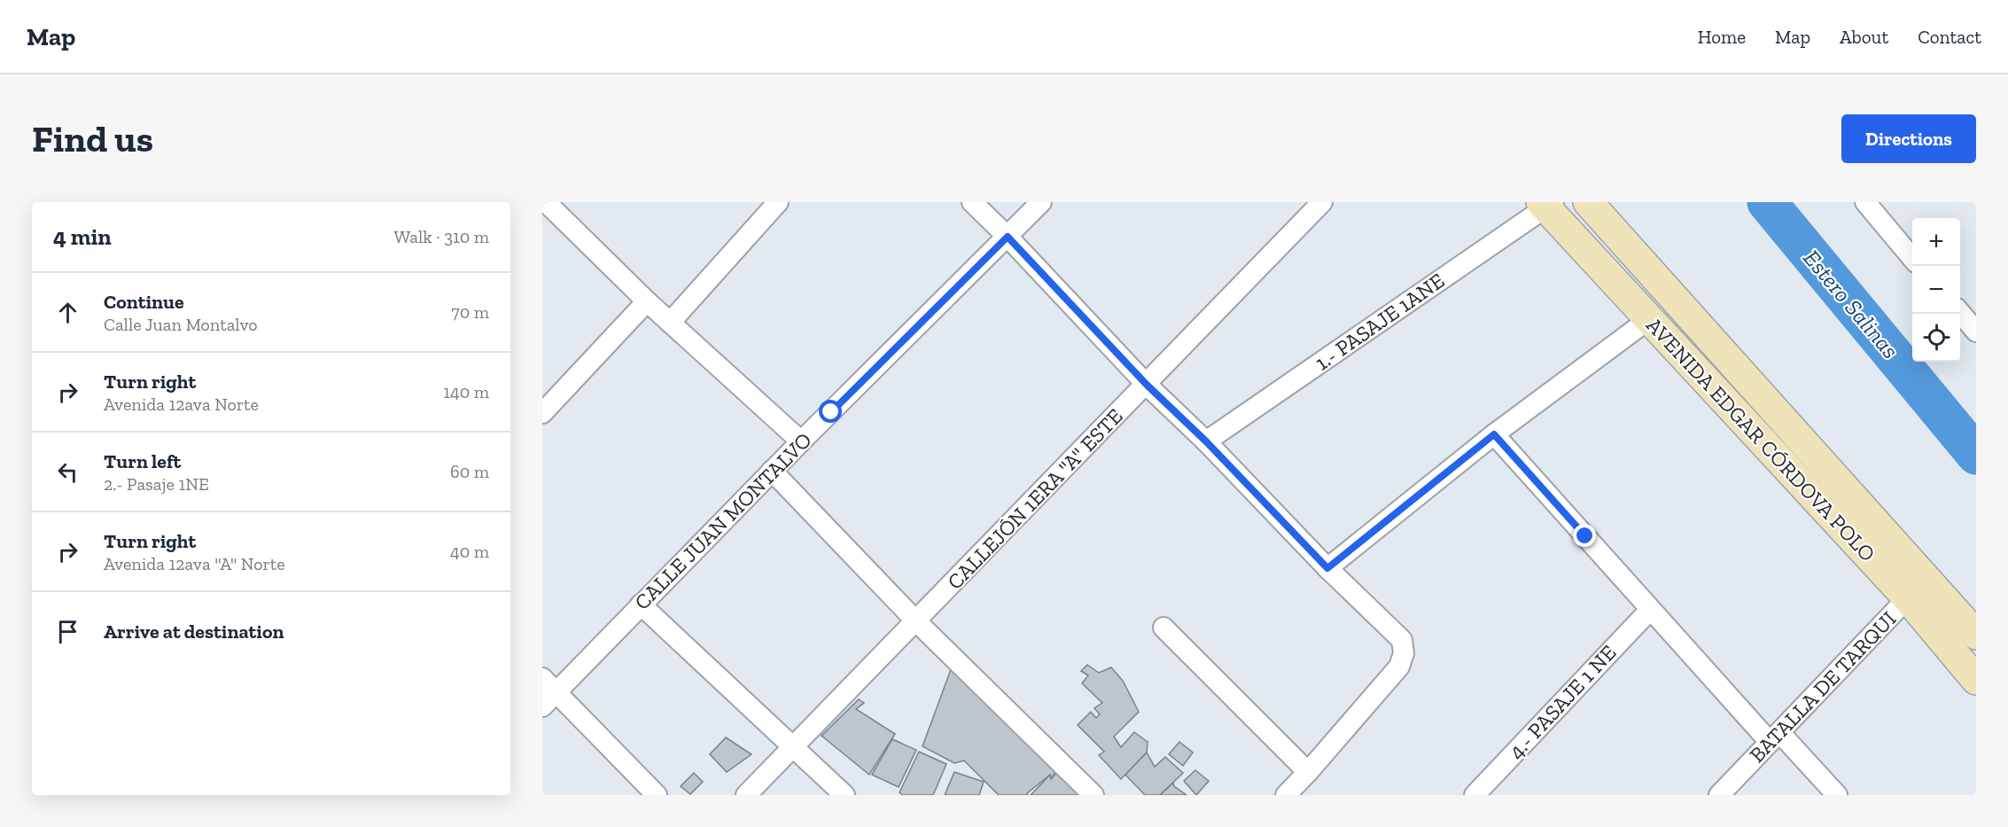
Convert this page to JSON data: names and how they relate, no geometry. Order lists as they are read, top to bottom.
{
  "streets": {
    "main road": ["AVENIDA EDGAR CÓRDOVA POLO"],
    "street": [
      "1.- PASAJE 1ANE",
      "CALLEJÓN 1ERA \"A\" ESTE",
      "CALLE JUAN MONTALVO",
      "BATALLA DE TARQUI",
      "4.- PASAJE 1 NE"
    ]
  },
  "crossings": [
    ["1.- PASAJE 1ANE", "AVENIDA EDGAR CÓRDOVA POLO"],
    ["AVENIDA EDGAR CÓRDOVA POLO", "BATALLA DE TARQUI"]
  ],
  "water": ["Estero Salinas"],
  "page": {
    "header": "Map",
    "nav": [
      "Home",
      "Map",
      "About",
      "Contact"
    ],
    "buttons": "Directions",
    "title": "Find us",
    "heading": ["4 min", "Walk · 310 m"],
    "map_buttons": ["+", "−"],
    "list": [
      ["Continue", "Calle Juan Montalvo", "70 m"],
      ["Turn right", "Avenida 12ava Norte", "140 m"],
      ["Turn left", "2.- Pasaje 1NE", "60 m"],
      ["Turn right", "Avenida 12ava \"A\" Norte", "40 m"],
      "Arrive at destination"
    ]
  }
}
